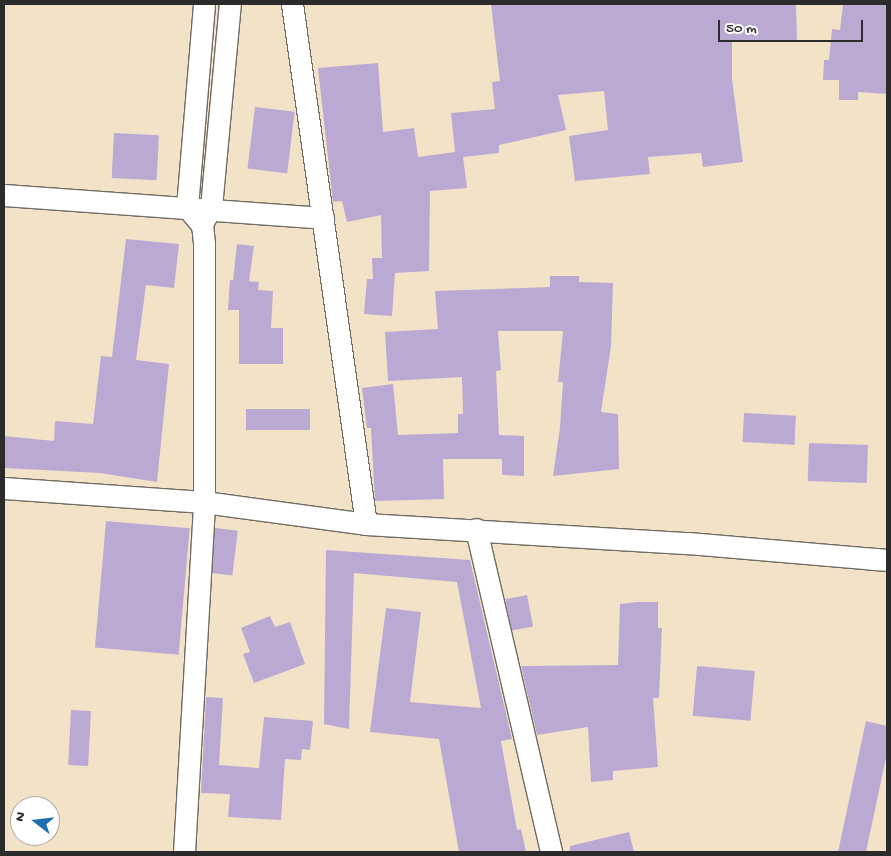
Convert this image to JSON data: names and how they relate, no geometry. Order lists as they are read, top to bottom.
{
  "scale_bar": "50 m",
  "north": "left"
}
